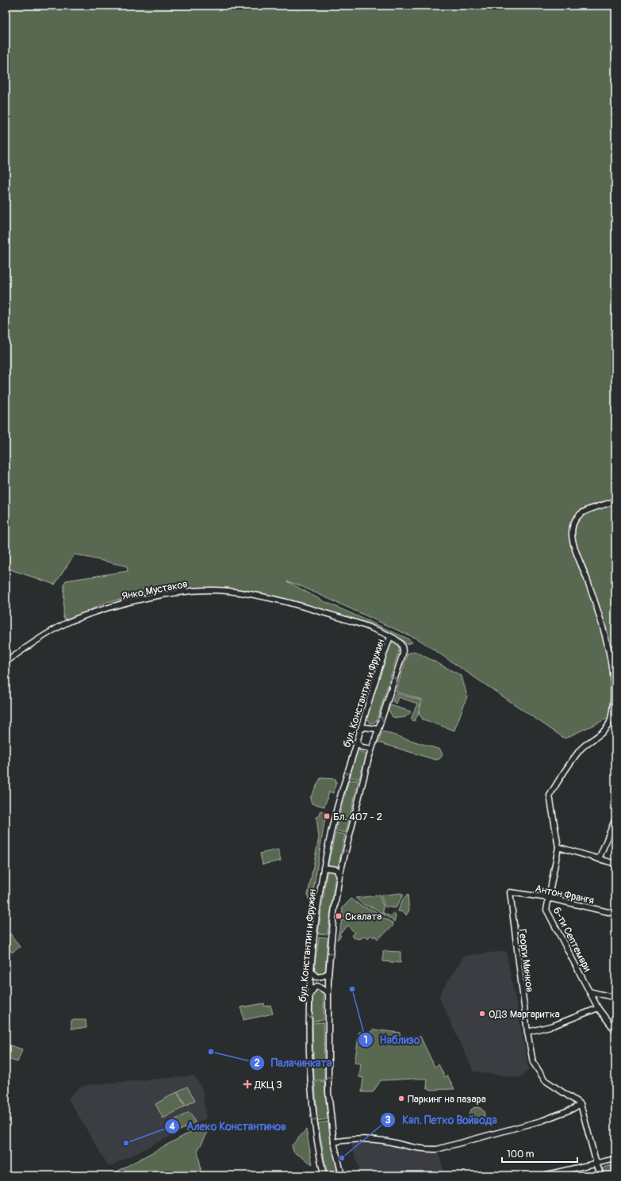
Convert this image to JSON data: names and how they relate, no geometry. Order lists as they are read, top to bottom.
{
  "streets": {
    "street": [
      "Янко Мустаков",
      "бул. Константин и Фружин",
      "Антон Франгя",
      "6-ти Септември",
      "Георги Минков"
    ]
  },
  "crossings": [
    ["Янко Мустаков", "бул. Константин и Фружин"],
    ["Антон Франгя", "6-ти Септември"],
    ["Антон Франгя", "Георги Минков"]
  ],
  "places": {
    "transit": ["Бл. 407 - 2", "Скалата"],
    "other": [
      "Наблизо",
      "ОДЗ Маргаритка",
      "Палачинката",
      "Паркинг на пазара",
      "Алеко Константинов",
      "Кап. Петко Войвода"
    ],
    "health": ["ДКЦ 3"]
  },
  "scale_bar": "100 m"
}
